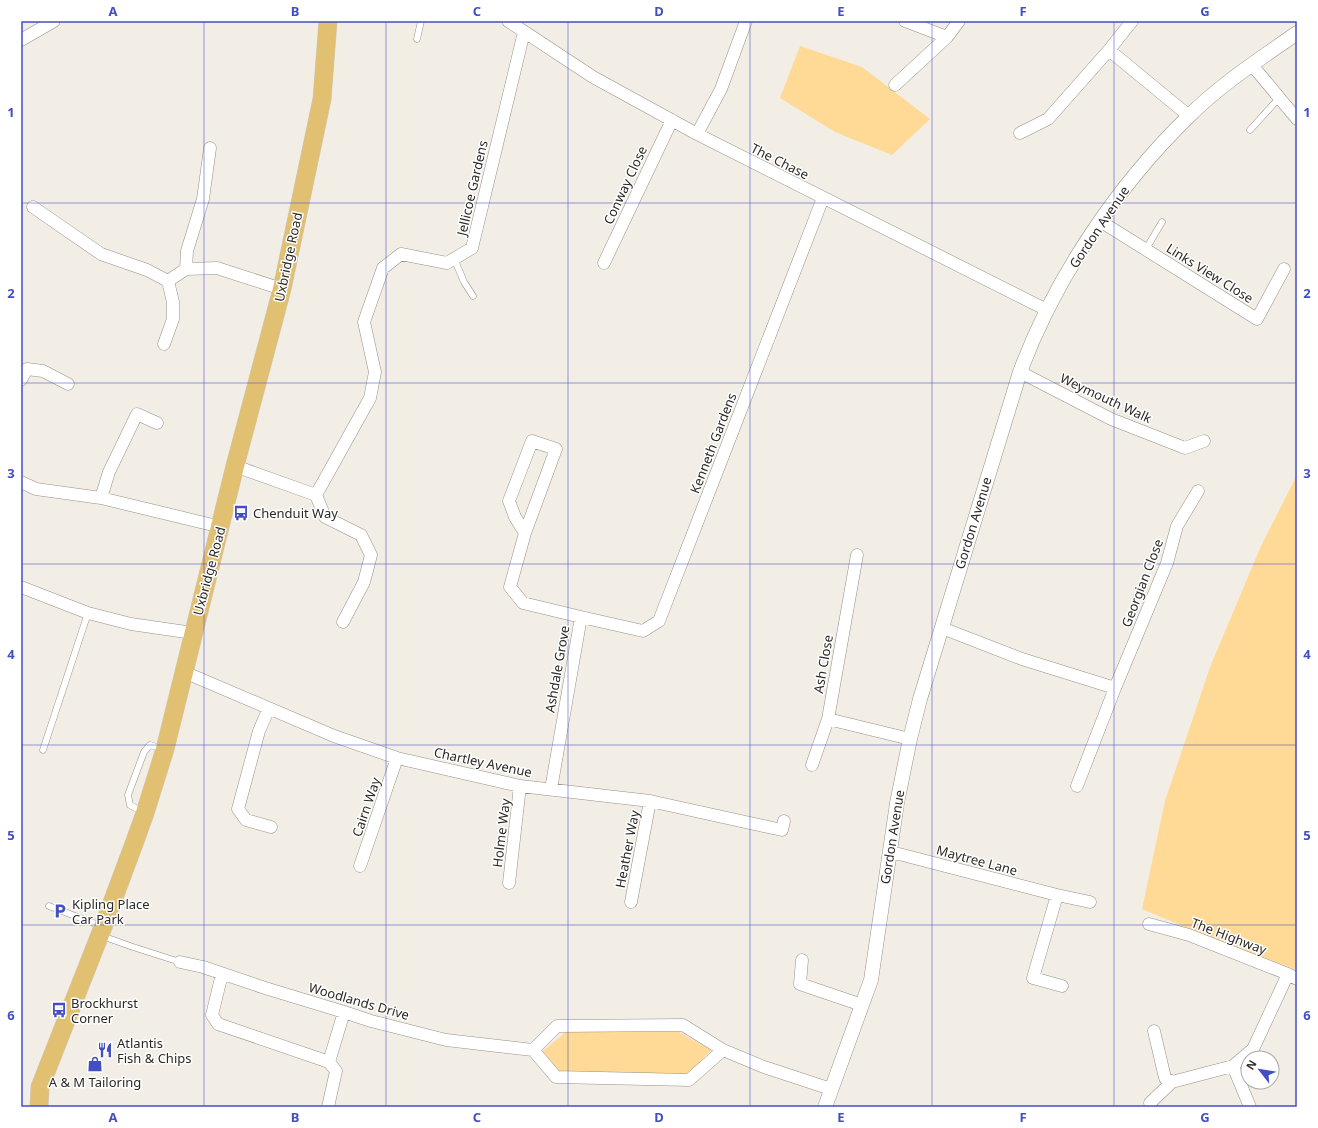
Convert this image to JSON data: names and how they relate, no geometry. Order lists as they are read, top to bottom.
{
  "streets": {
    "main road": ["Uxbridge Road"],
    "street": [
      "The Chase",
      "Conway Close",
      "Jellicoe Gardens",
      "Gordon Avenue",
      "Links View Close",
      "Weymouth Walk",
      "Kenneth Gardens",
      "Georgian Close",
      "Ash Close",
      "Ashdale Grove",
      "Chartley Avenue",
      "Cairn Way",
      "Holme Way",
      "Heather Way",
      "Maytree Lane",
      "The Highway",
      "Woodlands Drive"
    ]
  },
  "crossings": [
    ["The Chase", "Conway Close"],
    ["The Chase", "Jellicoe Gardens"],
    ["The Chase", "Gordon Avenue"],
    ["The Chase", "Kenneth Gardens"],
    ["Gordon Avenue", "Links View Close"],
    ["Gordon Avenue", "Weymouth Walk"],
    ["Gordon Avenue", "Maytree Lane"],
    ["Uxbridge Road", "Chartley Avenue"],
    ["Kenneth Gardens", "Ashdale Grove"],
    ["Ashdale Grove", "Chartley Avenue"],
    ["Chartley Avenue", "Cairn Way"],
    ["Chartley Avenue", "Holme Way"],
    ["Chartley Avenue", "Heather Way"]
  ],
  "places": {
    "bus stop": ["Chenduit Way", "Brockhurst Corner"],
    "parking": ["Kipling Place Car Park"],
    "restaurant": ["Atlantis Fish & Chips"],
    "shop": ["A & M Tailoring"]
  },
  "north": "top left",
  "grid": {
    "columns": [
      "A",
      "B",
      "C",
      "D",
      "E",
      "F",
      "G"
    ],
    "rows": [
      "1",
      "2",
      "3",
      "4",
      "5",
      "6"
    ]
  }
}
